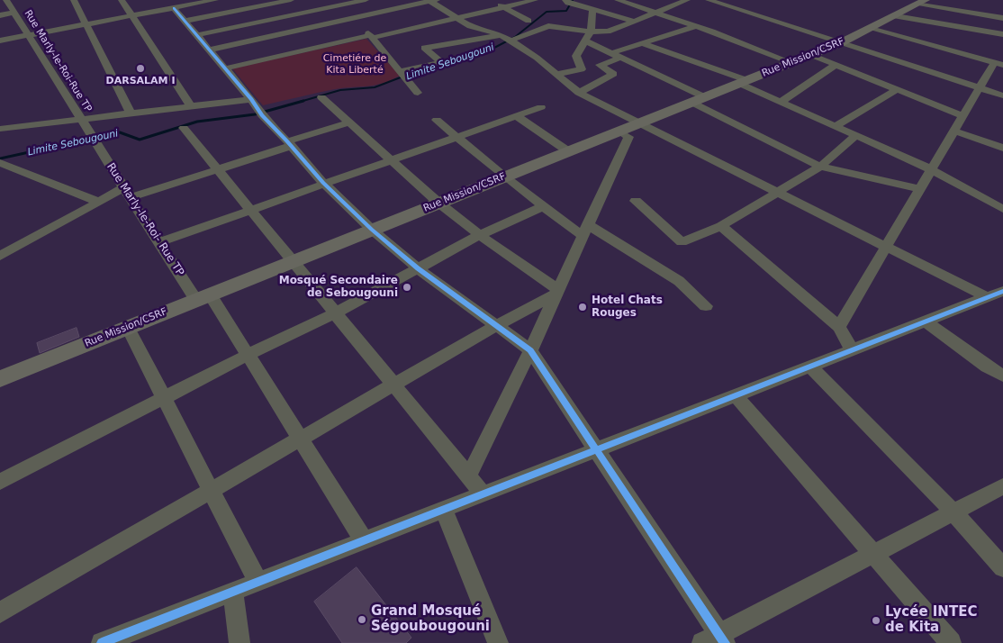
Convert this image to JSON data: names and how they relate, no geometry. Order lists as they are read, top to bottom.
{
  "streets": {
    "main road": ["Rue Mission/CSRF"],
    "street": ["Rue Marly-le-Roi-Rue TP", "Rue Marly-le-Roi- Rue TP"]
  },
  "crossings": [
    ["Rue Mission/CSRF", "Rue Marly-le-Roi- Rue TP"],
    ["Rue Marly-le-Roi-Rue TP", "Rue Marly-le-Roi- Rue TP"]
  ],
  "water": ["Limite Sebougouni"],
  "parks": ["Cimetiére de Kita Liberté"],
  "places": [
    "DARSALAM I",
    "Mosqué Secondaire de Sebougouni",
    "Hotel Chats Rouges",
    "Grand Mosqué Ségoubougouni",
    "Lycée INTEC de Kita"
  ]
}
